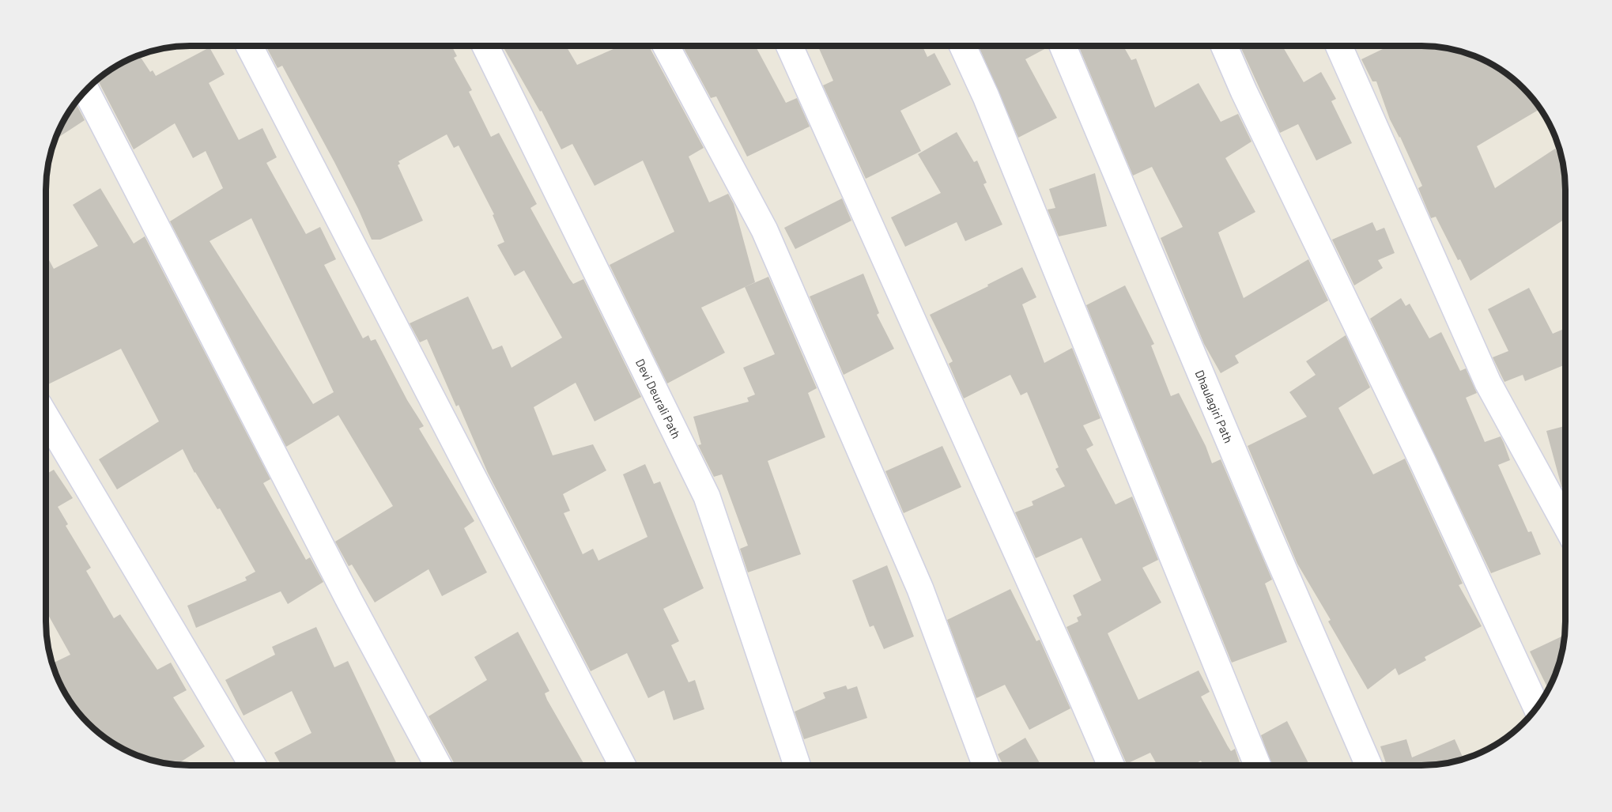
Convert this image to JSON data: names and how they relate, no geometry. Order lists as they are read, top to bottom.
{
  "streets": {
    "street": ["Devi Deurali Path", "Dhaulagiri Path"]
  }
}
